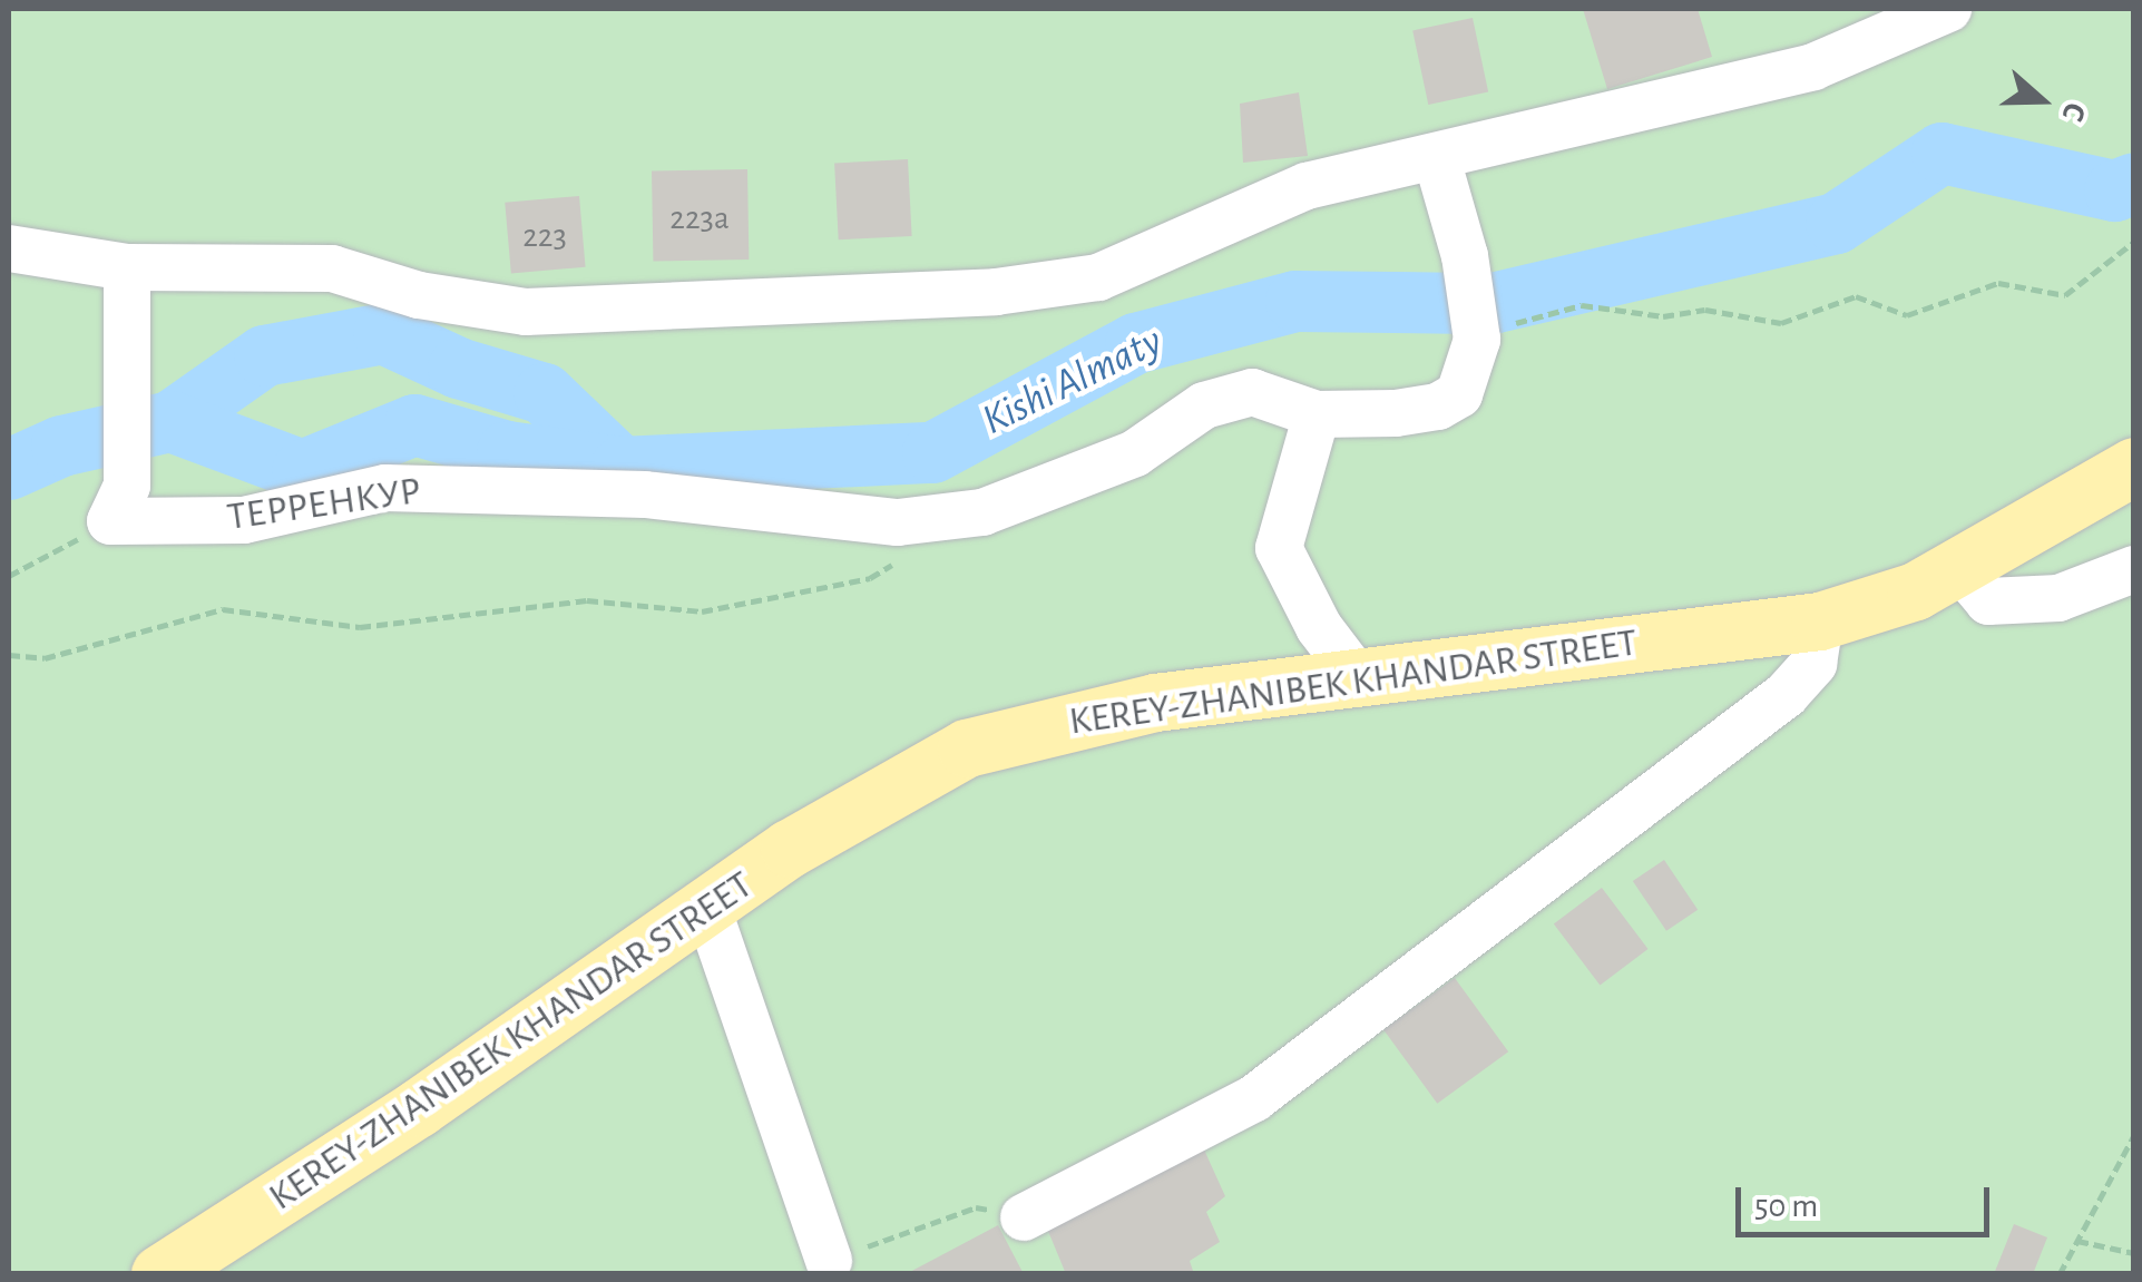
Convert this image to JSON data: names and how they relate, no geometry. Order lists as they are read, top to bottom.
{
  "streets": {
    "main road": ["KEREY-ZHANIBEK KHANDAR STREET"],
    "street": ["ТЕРРЕНКУР"]
  },
  "water": ["Kіshі Almaty"],
  "house_numbers": ["223а", "223"],
  "scale_bar": "50 m",
  "north": "right"
}
